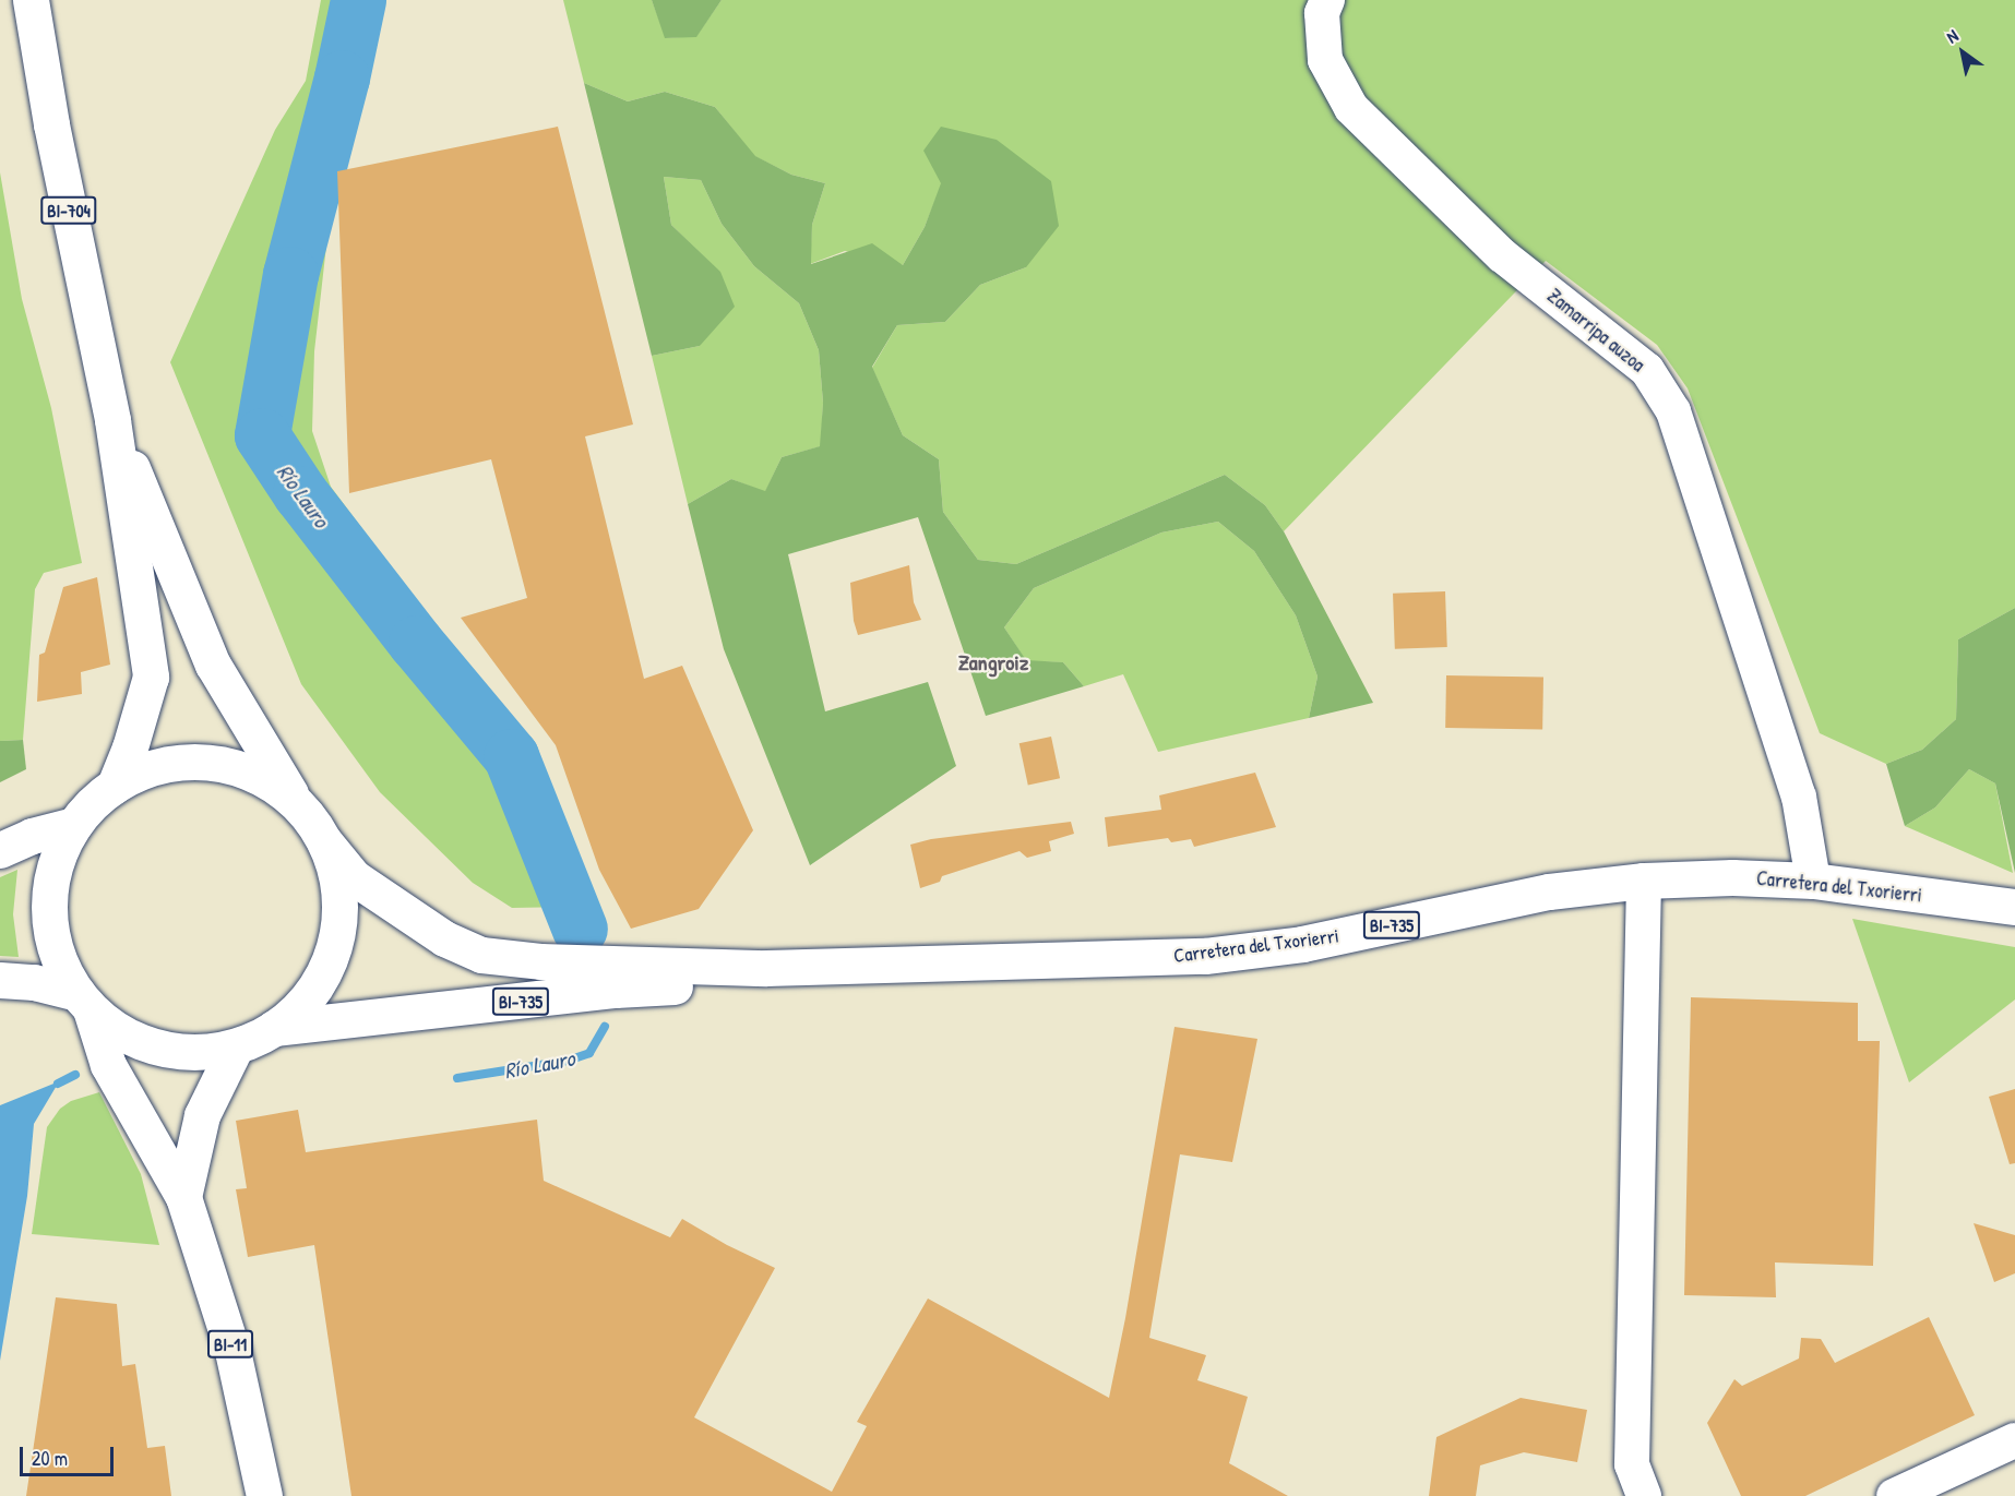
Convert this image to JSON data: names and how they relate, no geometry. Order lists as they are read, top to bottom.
{
  "streets": {
    "main road": [
      "BI-704",
      "Carretera del Txorierri",
      "BI-735",
      "BI-11"
    ],
    "street": ["Zamarripa auzoa"]
  },
  "crossings": [
    ["BI-704", "BI-735"],
    ["Zamarripa auzoa", "Carretera del Txorierri"],
    ["Carretera del Txorierri", "BI-735"],
    ["BI-735", "BI-11"]
  ],
  "districts": ["Zangroiz"],
  "water": ["Río Lauro"],
  "scale_bar": "20 m",
  "north": "top left"
}
